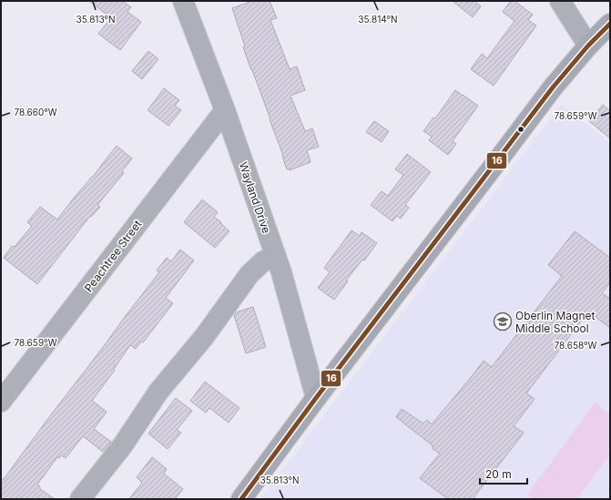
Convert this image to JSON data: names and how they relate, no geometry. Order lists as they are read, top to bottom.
{
  "streets": {
    "street": ["Wayland Drive", "Peachtree Street"]
  },
  "crossings": [
    ["Wayland Drive", "Peachtree Street"]
  ],
  "places": {
    "school or university": ["Oberlin Magnet Middle School"]
  },
  "lines": ["transit line 16"],
  "scale_bar": "20 m",
  "coordinates": [
    "35.813°N",
    "35.814°N",
    "78.660°W",
    "78.659°W",
    "78.658°W"
  ]
}
